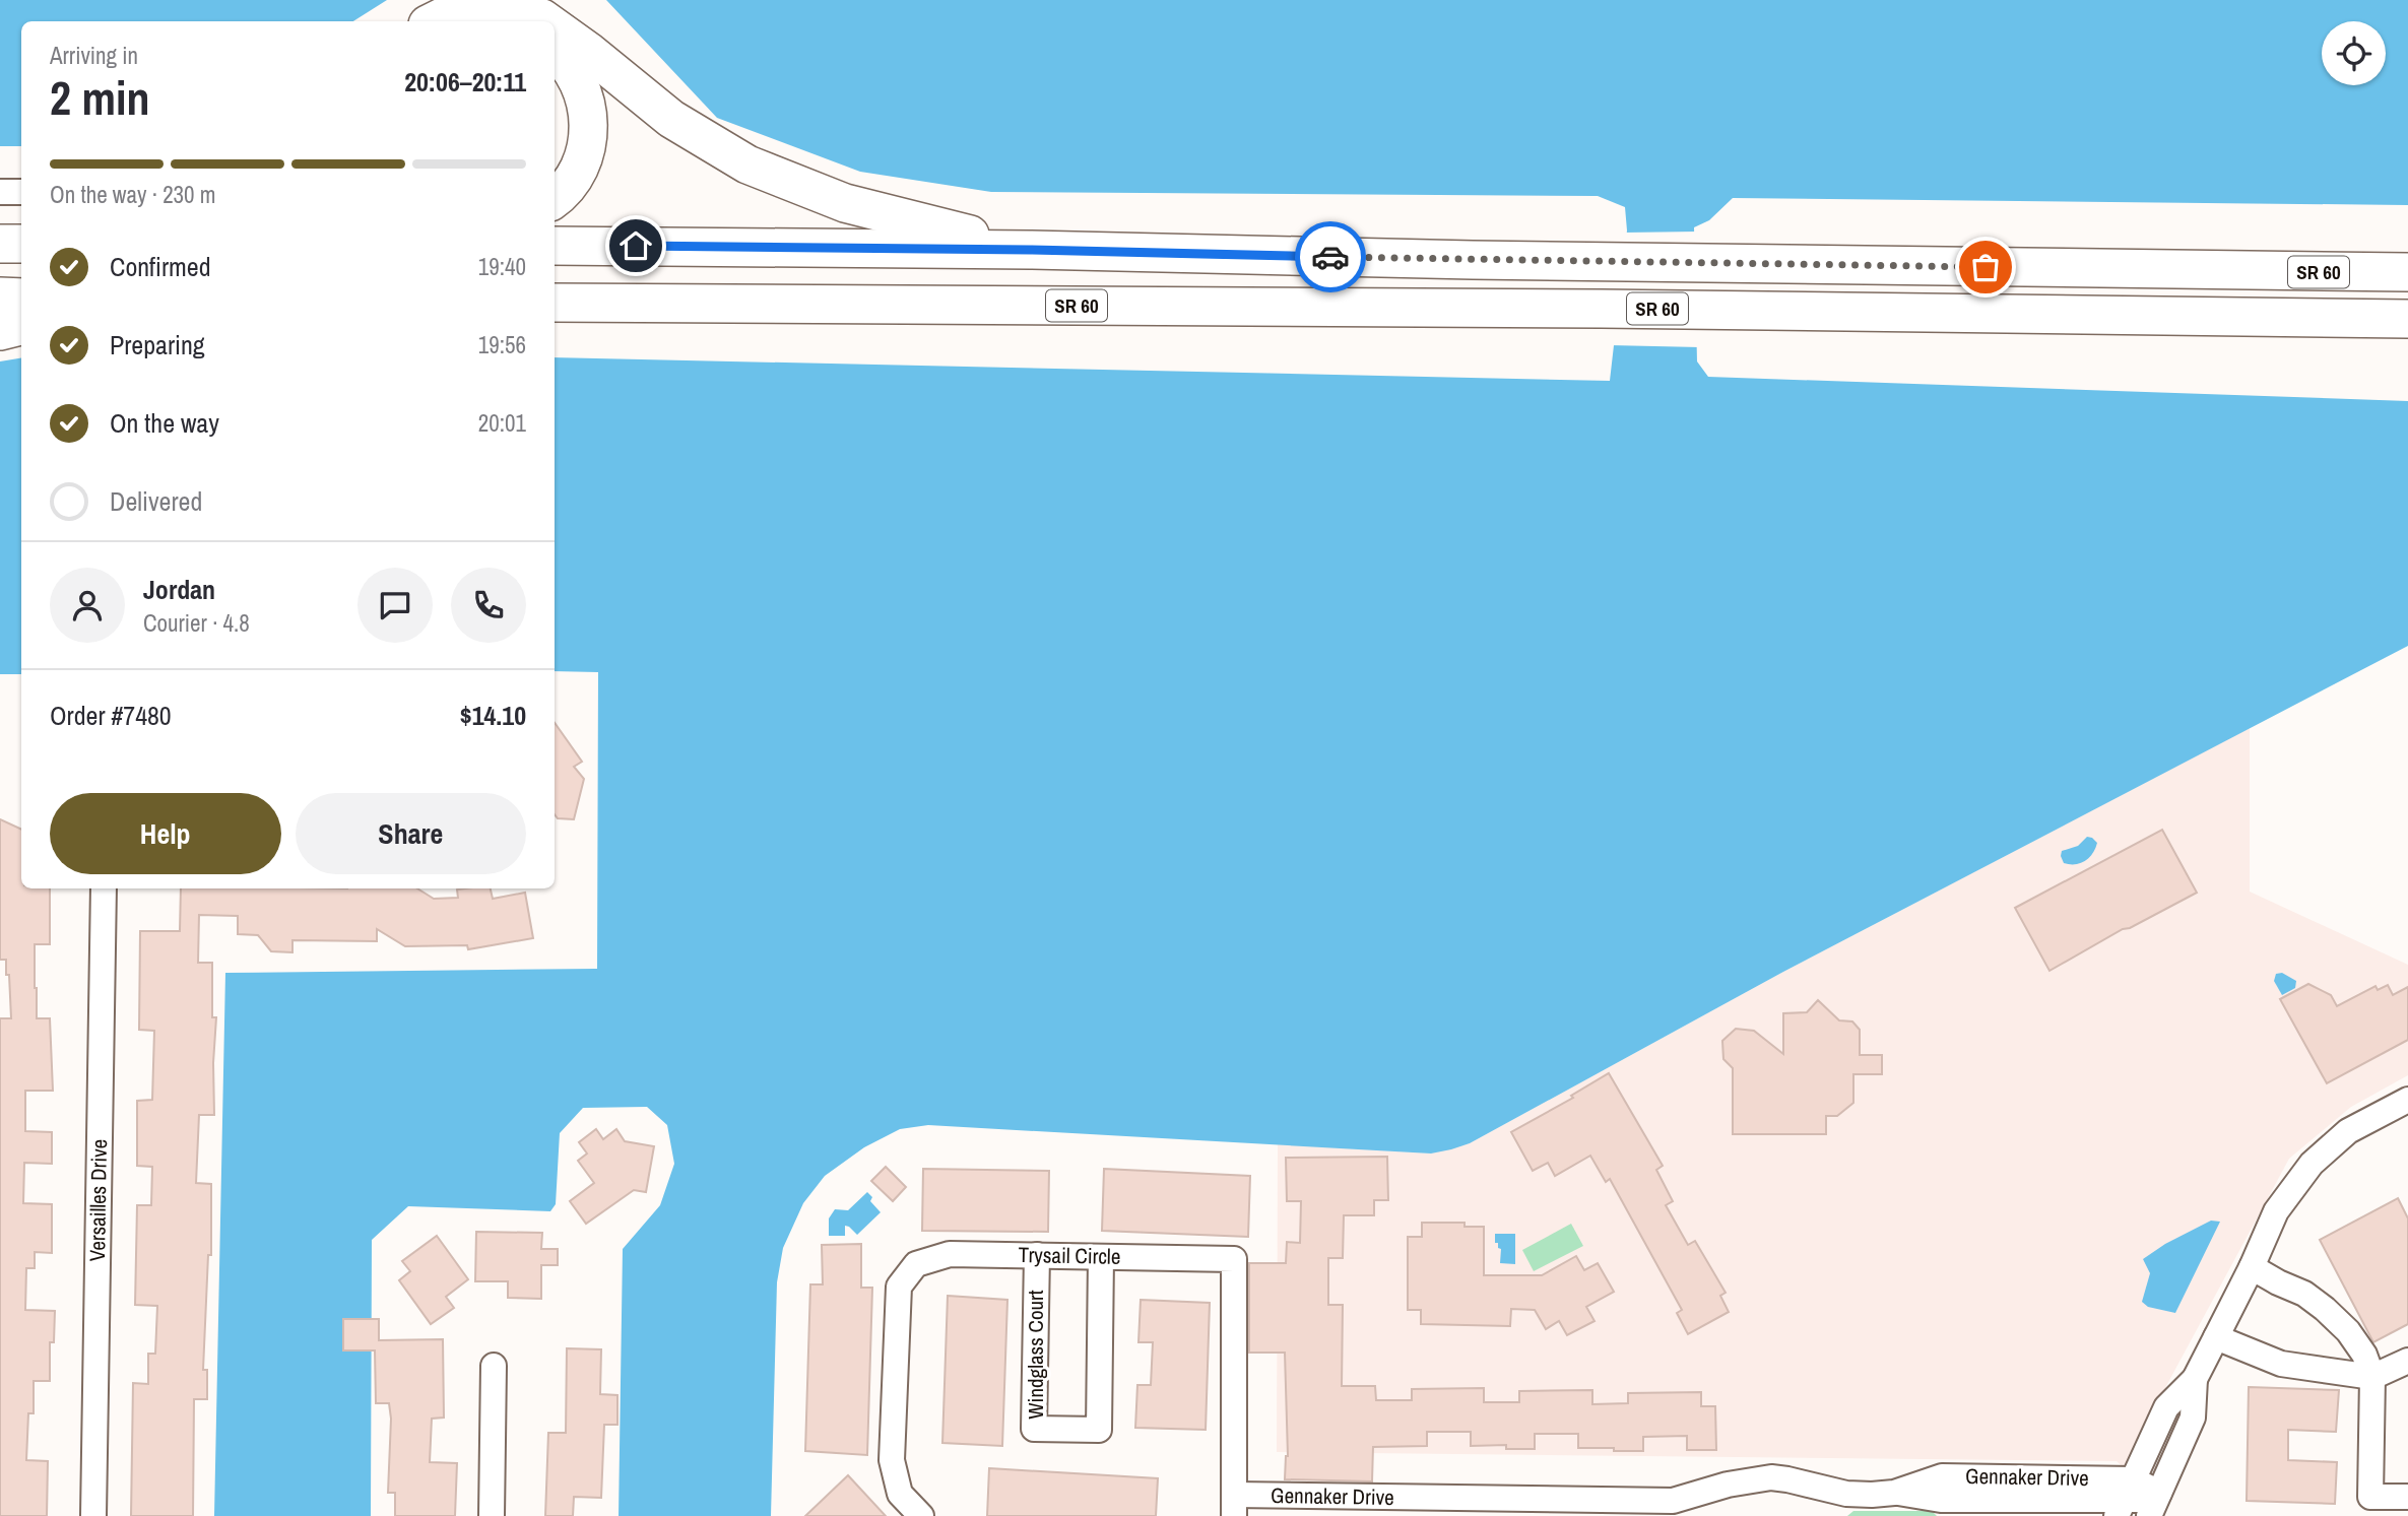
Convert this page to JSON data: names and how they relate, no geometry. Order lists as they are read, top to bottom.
{
  "streets": {
    "highway": ["SR 60"],
    "street": [
      "Versailles Drive",
      "Trysail Circle",
      "Windglass Court",
      "Gennaker Drive"
    ]
  },
  "crossings": [
    ["Trysail Circle", "Windglass Court"],
    ["Trysail Circle", "Gennaker Drive"]
  ],
  "page": {
    "heading": ["2 min", "Arriving in", "20:06–20:11"],
    "panel": [
      "Jordan",
      "Courier · 4.8",
      "Order #7480",
      "$14.10"
    ],
    "bar": "On the way · 230 m",
    "list": [
      ["Confirmed", "19:40"],
      ["Preparing", "19:56"],
      ["On the way", "20:01"],
      "Delivered"
    ],
    "buttons": ["Help", "Share"]
  }
}
